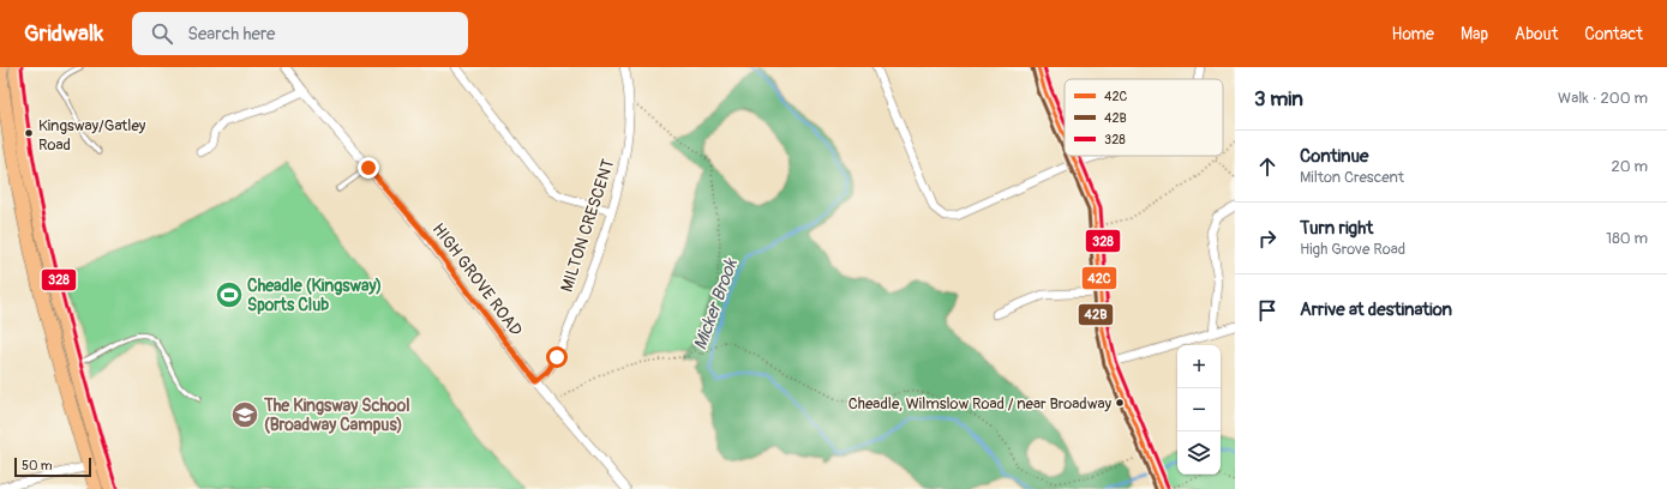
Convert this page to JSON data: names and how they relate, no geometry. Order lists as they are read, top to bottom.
{
  "streets": {
    "street": ["MILTON CRESCENT", "HIGH GROVE ROAD"]
  },
  "crossings": [
    ["MILTON CRESCENT", "HIGH GROVE ROAD"]
  ],
  "water": ["Micker Brook"],
  "places": {
    "other": ["Kingsway/Gatley Road", "Cheadle, Wilmslow Road / near Broadway"],
    "sports": ["Cheadle (Kingsway) Sports Club"],
    "school or university": ["The Kingsway School (Broadway Campus)"]
  },
  "lines": ["transit line 42C", "transit line 328", "transit line 42B"],
  "legend": ["42C", "42B", "328"],
  "scale_bar": "50 m",
  "page": {
    "header": "Gridwalk",
    "search": "Search here",
    "nav": [
      "Home",
      "Map",
      "About",
      "Contact"
    ],
    "heading": ["3 min", "Walk · 200 m"],
    "list": [
      ["Continue", "Milton Crescent", "20 m"],
      ["Turn right", "High Grove Road", "180 m"],
      "Arrive at destination"
    ],
    "map_buttons": ["+", "−"],
    "scale": "50 m"
  }
}
